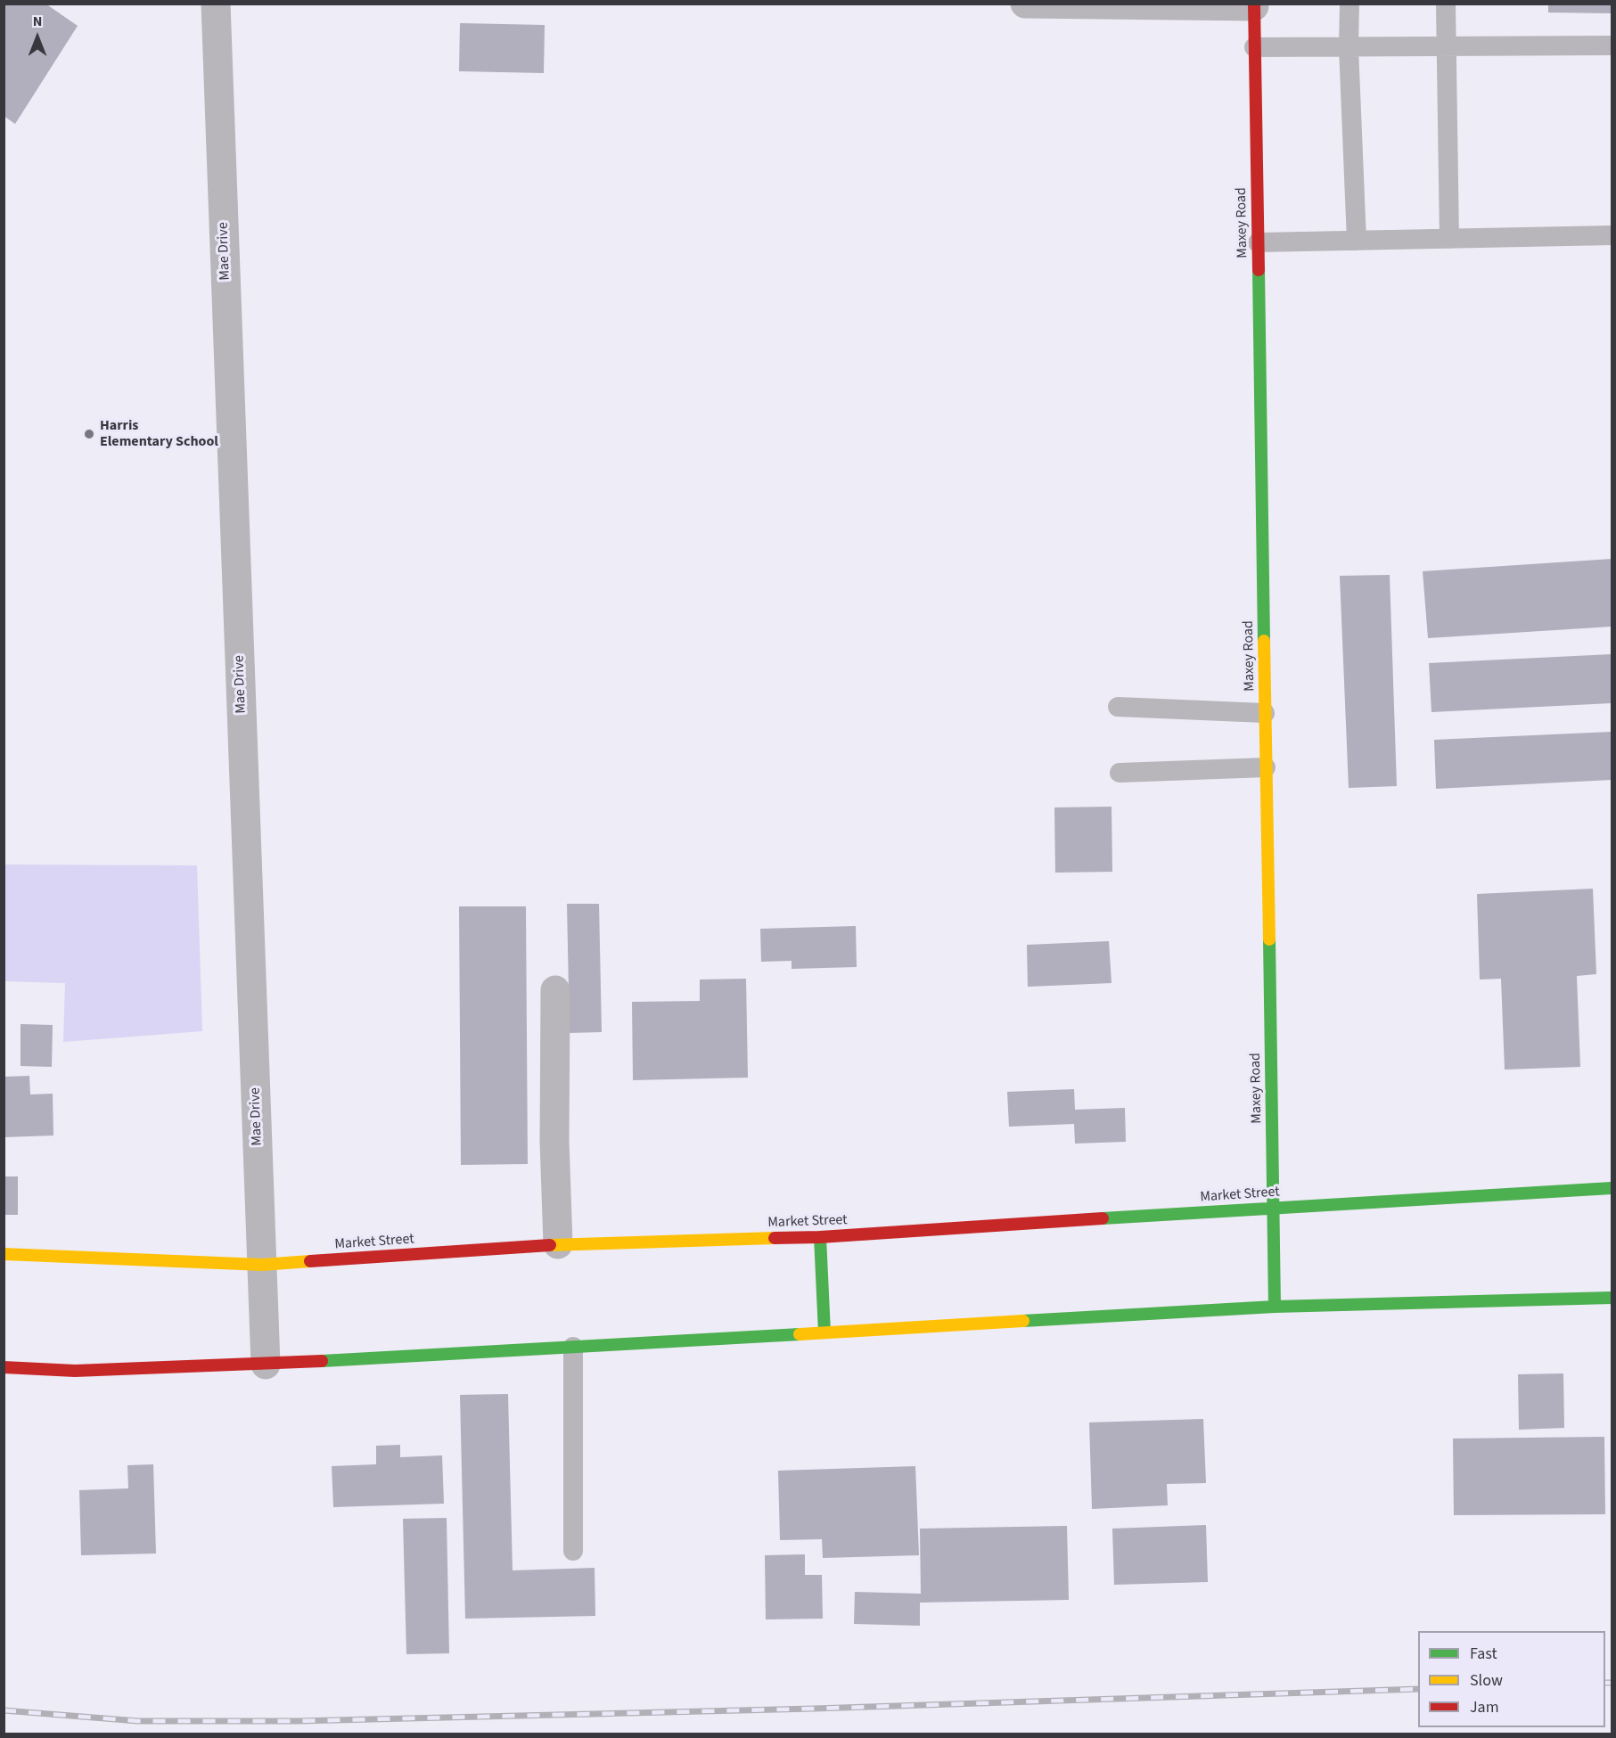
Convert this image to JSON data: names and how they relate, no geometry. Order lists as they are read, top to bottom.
{
  "streets": {
    "main road": ["Maxey Road", "Market Street"],
    "street": ["Mae Drive"]
  },
  "crossings": [
    ["Maxey Road", "Market Street"],
    ["Mae Drive", "Market Street"]
  ],
  "places": ["Harris Elementary School"],
  "legend": ["Fast", "Slow", "Jam"],
  "north": "top"
}
